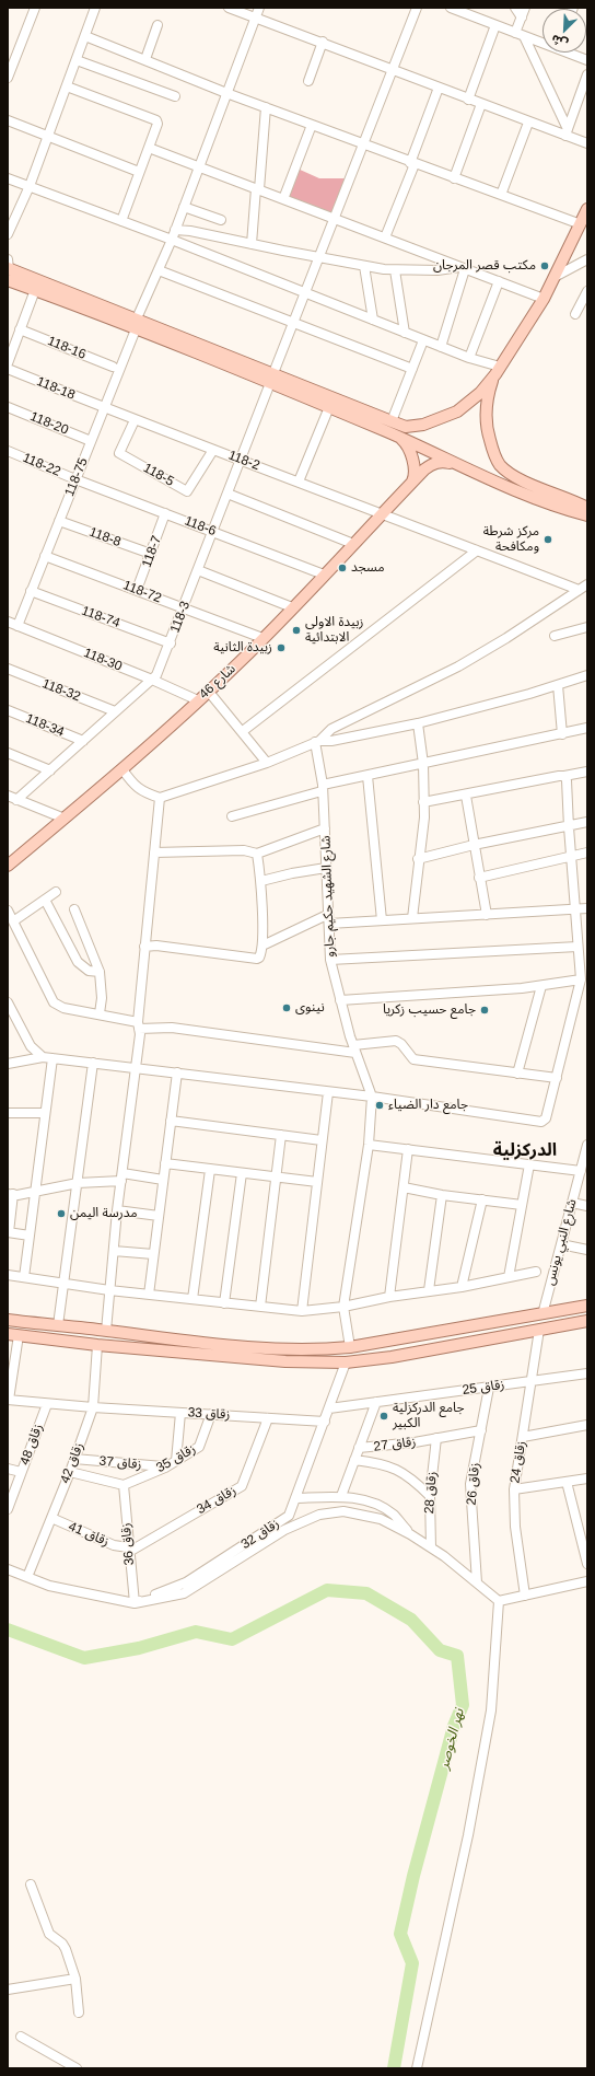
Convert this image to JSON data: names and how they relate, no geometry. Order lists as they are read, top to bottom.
{
  "streets": {
    "main road": ["شارع 46"],
    "street": [
      "118-16",
      "118-18",
      "118-20",
      "118-2",
      "118-22",
      "118-5",
      "118-75",
      "118-6",
      "118-8",
      "118-7",
      "118-72",
      "118-74",
      "118-3",
      "118-30",
      "118-32",
      "118-34",
      "شارع الشهيد حكيم جارو",
      "شارع النبي يونس",
      "زقاق 25",
      "زقاق 33",
      "زقاق 48",
      "زقاق 27",
      "زقاق 35",
      "زقاق 24",
      "زقاق 42",
      "زقاق 37",
      "زقاق 26",
      "زقاق 28",
      "زقاق 34",
      "زقاق 41",
      "زقاق 32",
      "زقاق 36"
    ]
  },
  "crossings": [
    ["118-18", "118-2"],
    ["118-18", "118-75"],
    ["118-20", "118-75"],
    ["118-2", "118-5"],
    ["118-2", "118-75"],
    ["118-2", "118-3"],
    ["118-2", "شارع 46"],
    ["118-22", "118-75"],
    ["118-22", "118-6"],
    ["118-75", "118-6"],
    ["118-75", "118-8"],
    ["118-75", "118-72"],
    ["118-75", "118-74"],
    ["118-75", "118-30"],
    ["118-6", "118-7"],
    ["118-6", "118-3"],
    ["118-6", "شارع 46"],
    ["118-8", "118-7"],
    ["118-7", "118-72"],
    ["118-72", "118-3"],
    ["118-72", "شارع 46"],
    ["118-74", "118-3"],
    ["118-3", "118-30"],
    ["118-3", "118-32"],
    ["118-3", "118-34"],
    ["118-30", "شارع 46"],
    ["زقاق 25", "زقاق 24"],
    ["زقاق 25", "زقاق 26"],
    ["زقاق 25", "زقاق 32"],
    ["زقاق 33", "زقاق 48"],
    ["زقاق 33", "زقاق 35"],
    ["زقاق 33", "زقاق 42"],
    ["زقاق 33", "زقاق 34"],
    ["زقاق 33", "زقاق 32"],
    ["زقاق 27", "زقاق 26"],
    ["زقاق 27", "زقاق 28"],
    ["زقاق 35", "زقاق 37"],
    ["زقاق 35", "زقاق 36"],
    ["زقاق 42", "زقاق 37"],
    ["زقاق 42", "زقاق 41"],
    ["زقاق 34", "زقاق 41"],
    ["زقاق 34", "زقاق 36"],
    ["زقاق 41", "زقاق 36"],
    ["زقاق 32", "زقاق 36"]
  ],
  "districts": ["الدركزلية"],
  "water": ["نهر الخوصر"],
  "places": [
    "مكتب قصر المرجان",
    "مركز شرطة ومكافحة",
    "مسجد",
    "زبيدة الاولى الابتدائية",
    "زبيدة الثانية",
    "نينوى",
    "جامع حسيب زكريا",
    "جامع دار الضياء",
    "مدرسة اليمن",
    "جامع الدركزلية الكبير"
  ],
  "north": "bottom left"
}
